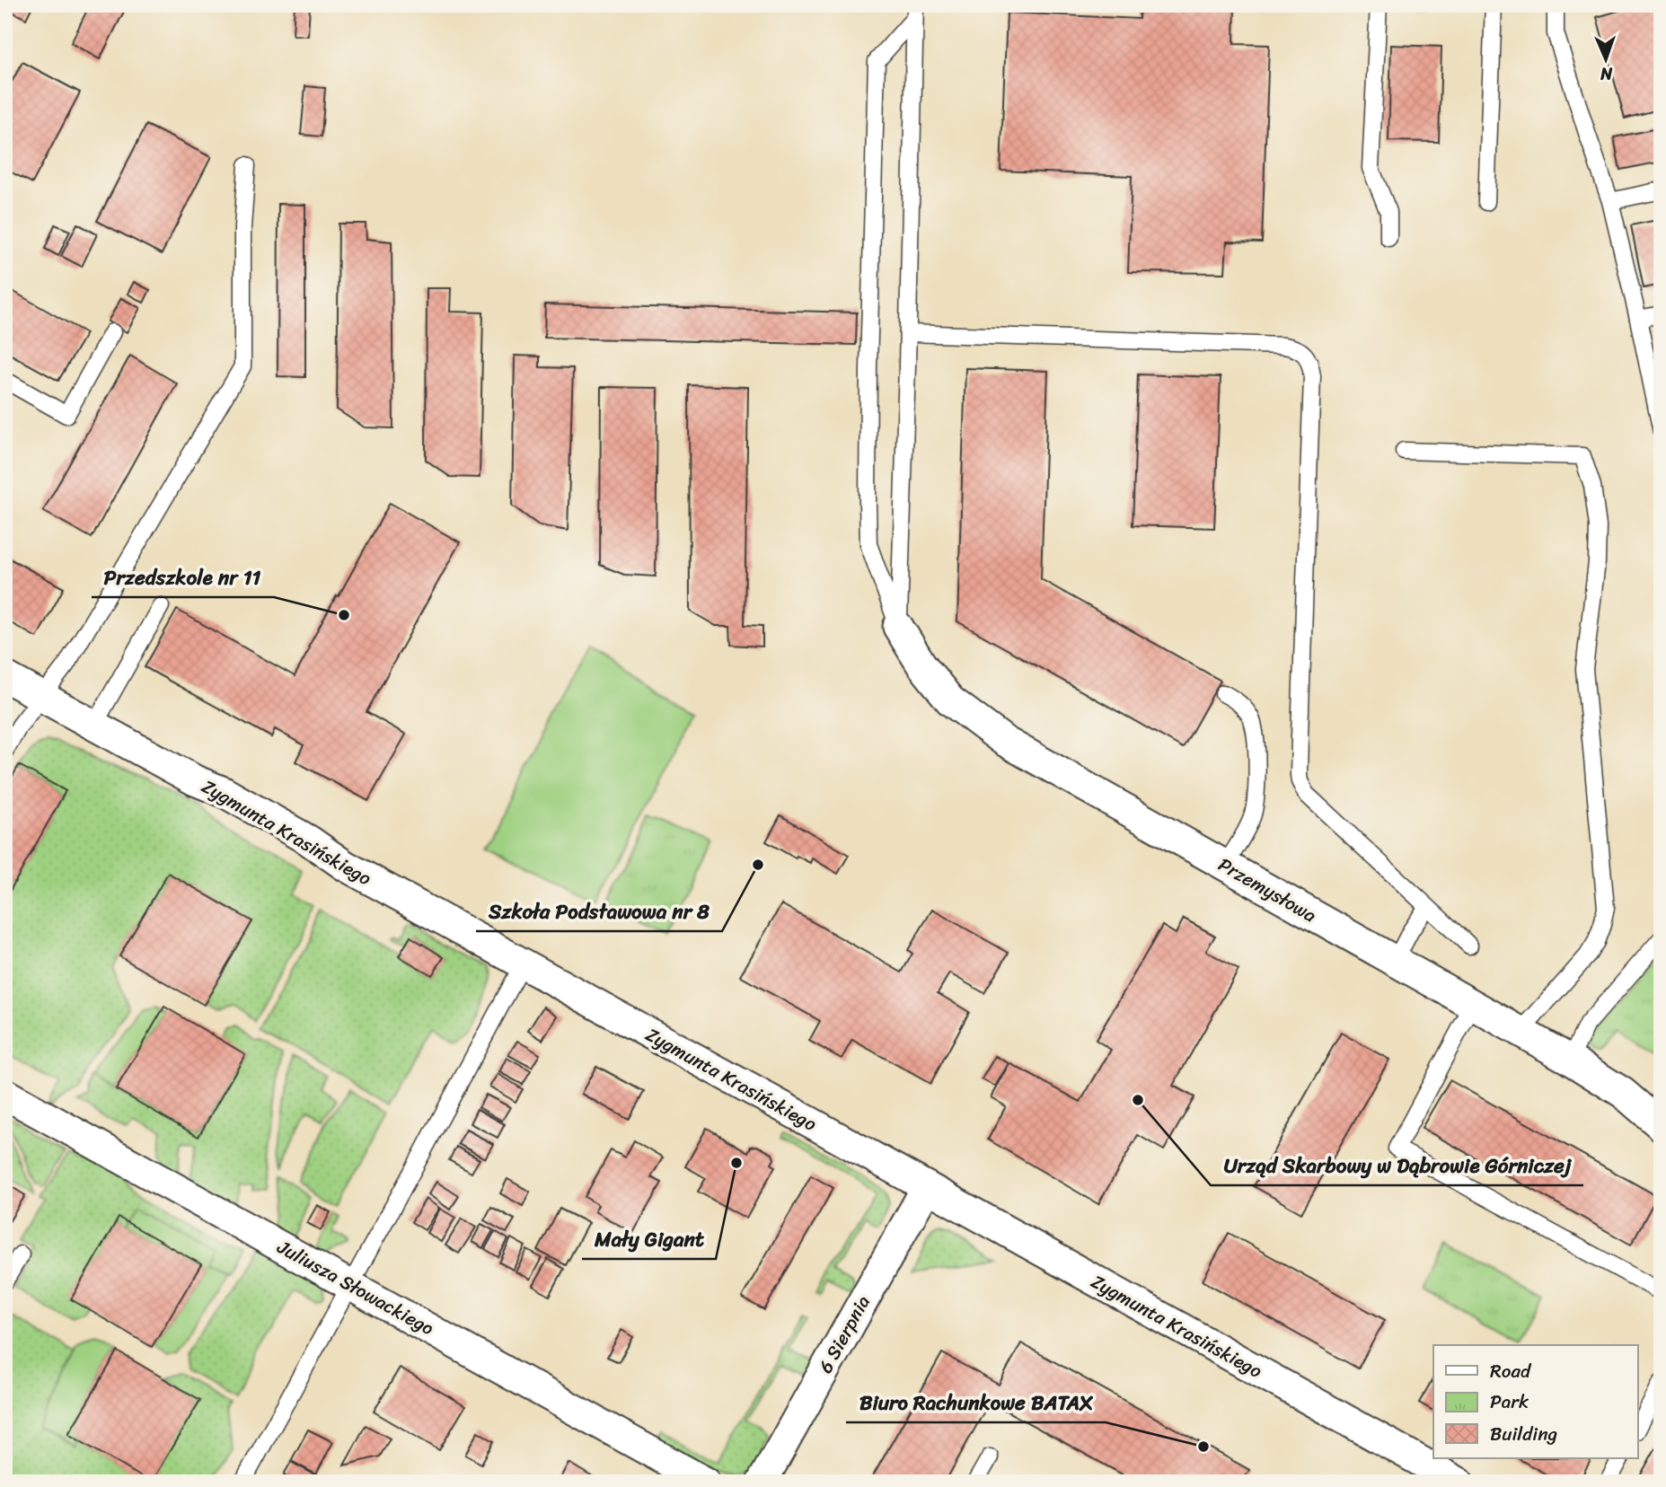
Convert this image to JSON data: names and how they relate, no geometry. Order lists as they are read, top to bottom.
{
  "streets": {
    "street": [
      "Zygmunta Krasińskiego",
      "Przemysłowa",
      "Juliusza Słowackiego",
      "6 Sierpnia"
    ]
  },
  "crossings": [
    ["Zygmunta Krasińskiego", "6 Sierpnia"]
  ],
  "places": [
    "Przedszkole nr 11",
    "Szkoła Podstawowa nr 8",
    "Urząd Skarbowy w Dąbrowie Górniczej",
    "Mały Gigant",
    "Biuro Rachunkowe BATAX"
  ],
  "legend": ["Road", "Park", "Building"],
  "north": "bottom"
}
